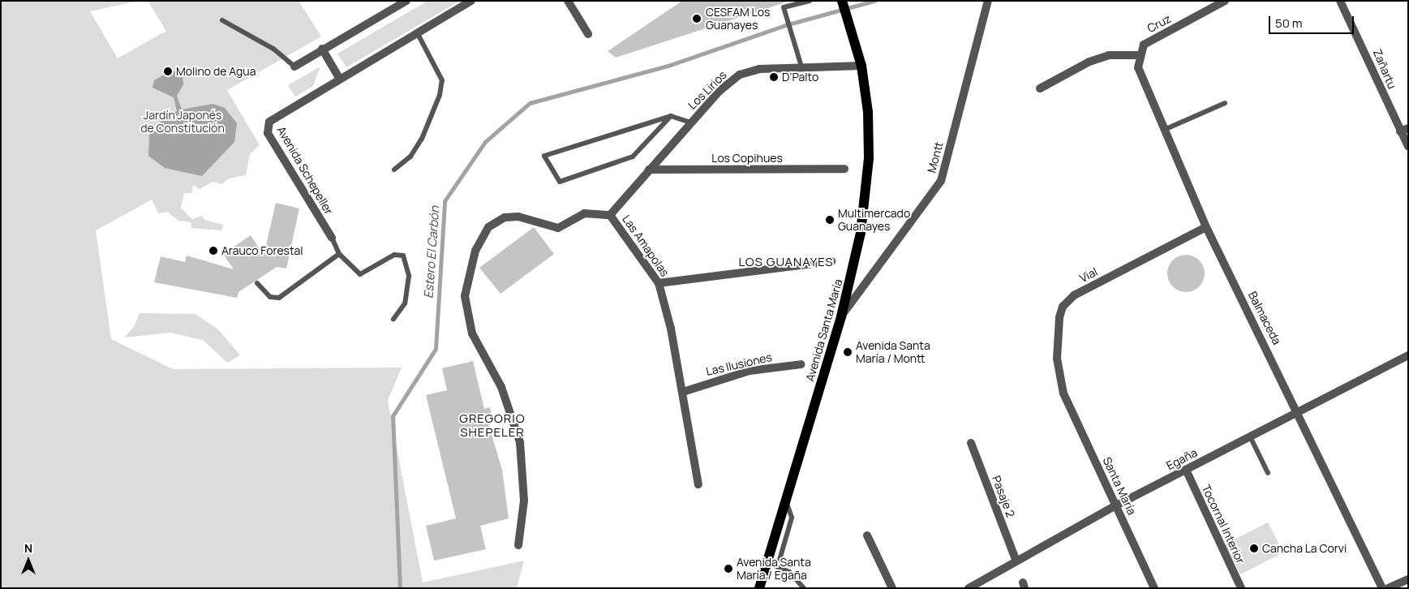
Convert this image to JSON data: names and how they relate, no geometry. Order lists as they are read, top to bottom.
{
  "streets": {
    "main road": ["Avenida Santa María"],
    "street": [
      "Cruz",
      "Zañartu",
      "Los Lirios",
      "Montt",
      "Los Copihues",
      "Avenida Schepeller",
      "Las Amapolas",
      "Vial",
      "Balmaceda",
      "Las Ilusiones",
      "Egaña",
      "Santa María",
      "Pasaje 2",
      "Tocornal Interior"
    ]
  },
  "crossings": [
    ["Cruz", "Balmaceda"],
    ["Los Lirios", "Los Copihues"],
    ["Los Lirios", "Las Amapolas"],
    ["Los Lirios", "Avenida Santa María"],
    ["Montt", "Avenida Santa María"],
    ["Las Amapolas", "Las Ilusiones"],
    ["Vial", "Balmaceda"],
    ["Vial", "Santa María"],
    ["Balmaceda", "Egaña"],
    ["Egaña", "Santa María"],
    ["Egaña", "Pasaje 2"],
    ["Egaña", "Tocornal Interior"]
  ],
  "districts": ["LOS GUANAYES", "GREGORIO SHEPELER"],
  "water": ["Estero El Carbón"],
  "parks": ["Jardín Japonés de Constitución"],
  "places": [
    "CESFAM Los Guanayes",
    "Molino de Agua",
    "D'Palto",
    "Multimercado Guanayes",
    "Arauco Forestal",
    "Avenida Santa María / Montt",
    "Cancha La Corvi",
    "Avenida Santa María / Egaña"
  ],
  "scale_bar": "50 m",
  "north": "top"
}
